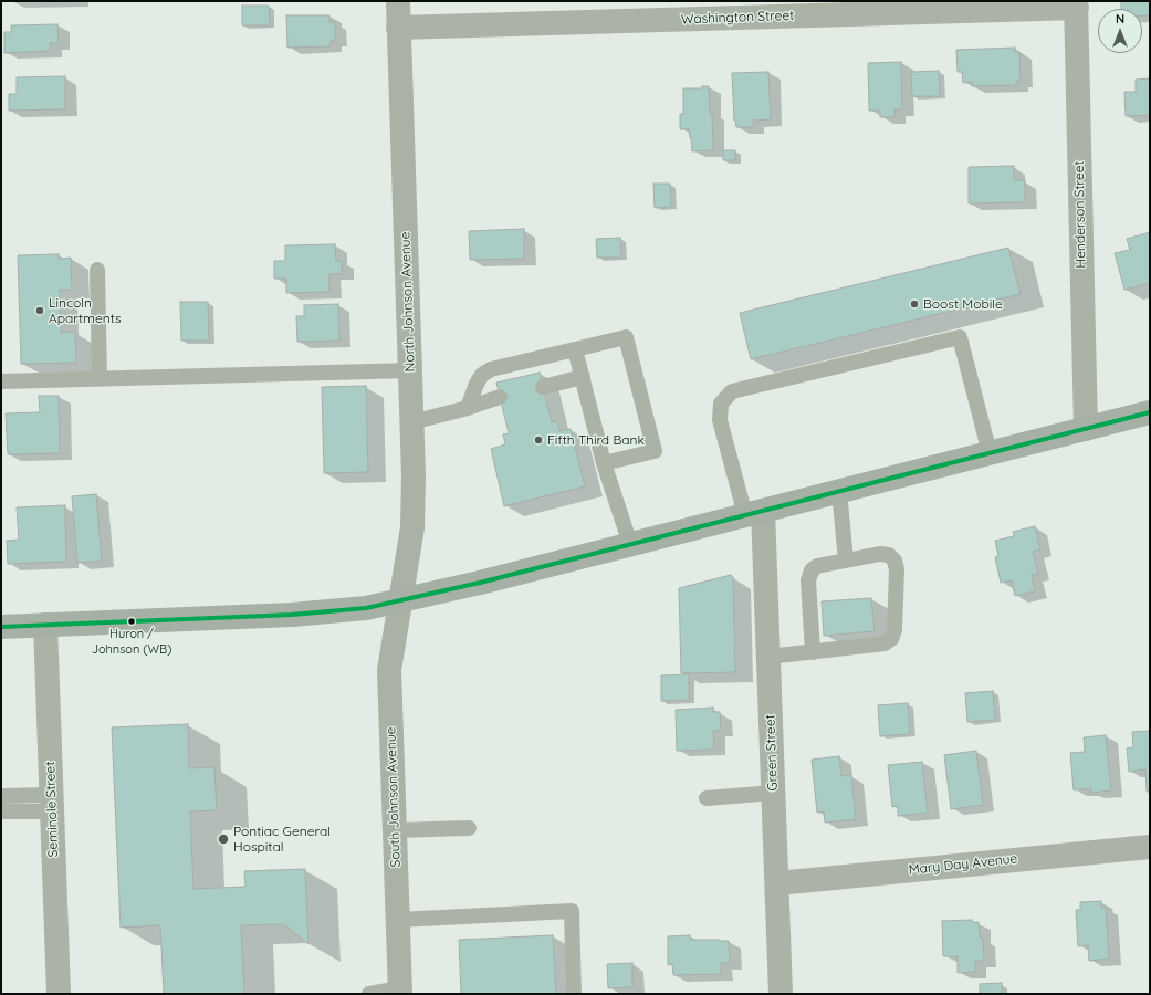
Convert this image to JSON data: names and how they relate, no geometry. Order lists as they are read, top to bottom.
{
  "streets": {
    "street": [
      "Washington Street",
      "Henderson Street",
      "North Johnson Avenue",
      "Green Street",
      "South Johnson Avenue",
      "Seminole Street",
      "Mary Day Avenue"
    ]
  },
  "crossings": [
    ["Washington Street", "Henderson Street"],
    ["Washington Street", "North Johnson Avenue"],
    ["North Johnson Avenue", "South Johnson Avenue"],
    ["Green Street", "Mary Day Avenue"]
  ],
  "places": [
    "Boost Mobile",
    "Lincoln Apartments",
    "Fifth Third Bank",
    "Huron / Johnson (WB)",
    "Pontiac General Hospital"
  ],
  "north": "top"
}
